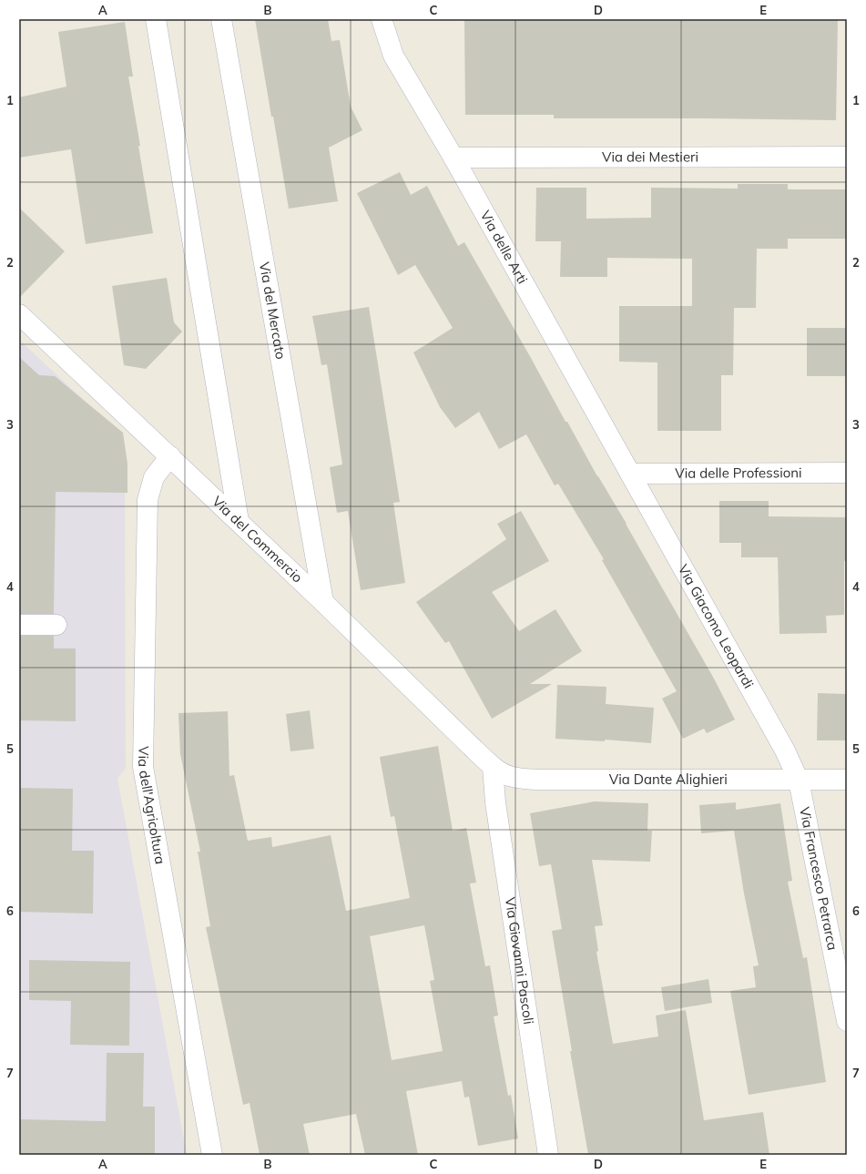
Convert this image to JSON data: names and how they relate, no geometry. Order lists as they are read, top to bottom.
{
  "streets": {
    "street": [
      "Via dei Mestieri",
      "Via delle Arti",
      "Via del Mercato",
      "Via delle Professioni",
      "Via del Commercio",
      "Via Giacomo Leopardi",
      "Via Dante Alighieri",
      "Via dell'Agricoltura",
      "Via Francesco Petrarca",
      "Via Giovanni Pascoli"
    ]
  },
  "crossings": [
    ["Via dei Mestieri", "Via delle Arti"],
    ["Via delle Arti", "Via delle Professioni"],
    ["Via delle Arti", "Via Giacomo Leopardi"],
    ["Via del Mercato", "Via del Commercio"],
    ["Via delle Professioni", "Via Giacomo Leopardi"],
    ["Via del Commercio", "Via Dante Alighieri"],
    ["Via del Commercio", "Via dell'Agricoltura"],
    ["Via del Commercio", "Via Giovanni Pascoli"],
    ["Via Giacomo Leopardi", "Via Dante Alighieri"],
    ["Via Giacomo Leopardi", "Via Francesco Petrarca"],
    ["Via Dante Alighieri", "Via Francesco Petrarca"],
    ["Via Dante Alighieri", "Via Giovanni Pascoli"]
  ],
  "grid": {
    "columns": [
      "A",
      "B",
      "C",
      "D",
      "E"
    ],
    "rows": [
      "1",
      "2",
      "3",
      "4",
      "5",
      "6",
      "7"
    ]
  }
}
